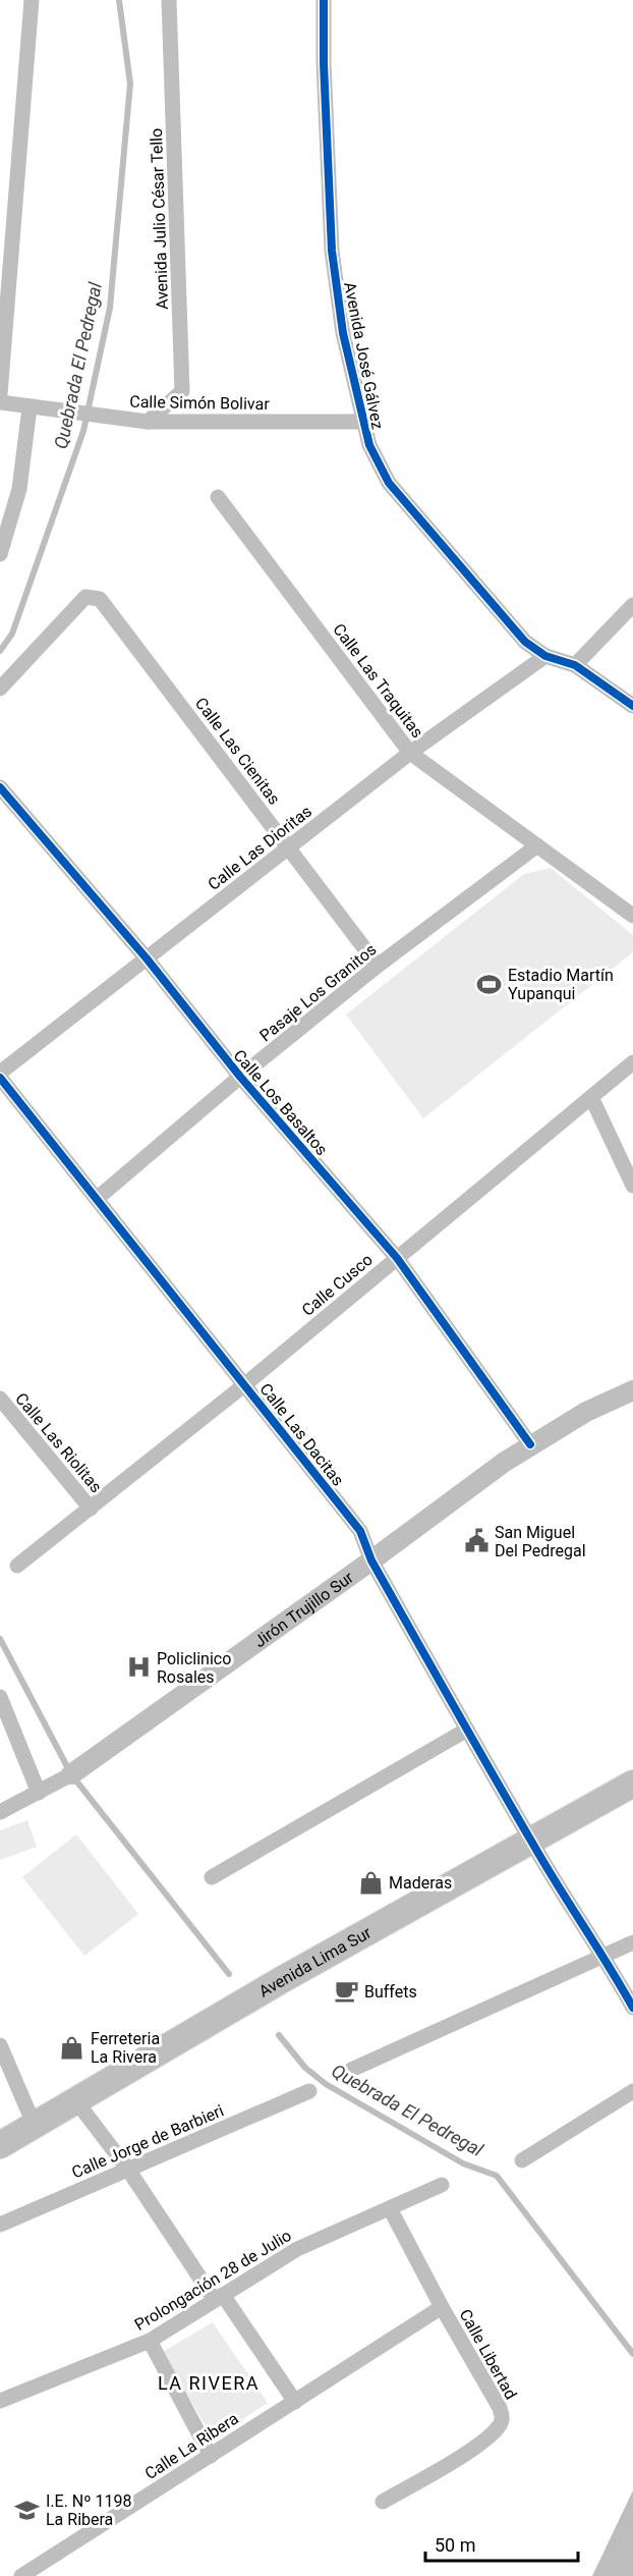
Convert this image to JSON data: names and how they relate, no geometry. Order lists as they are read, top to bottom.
{
  "streets": {
    "highway": ["Avenida Lima Sur"],
    "street": [
      "Avenida Julio César Tello",
      "Avenida José Gálvez",
      "Calle Simón Bolivar",
      "Calle Las Traquitas",
      "Calle Las Cienitas",
      "Calle Las Dioritas",
      "Pasaje Los Granitos",
      "Calle Los Basaltos",
      "Calle Cusco",
      "Calle Las Dacitas",
      "Calle Las Riolitas",
      "Jirón Trujillo Sur",
      "Calle Jorge de Barbieri",
      "Prolongación 28 de Julio",
      "Calle Libertad",
      "Calle La Ribera"
    ]
  },
  "crossings": [
    ["Avenida Julio César Tello", "Calle Simón Bolivar"],
    ["Avenida José Gálvez", "Calle Simón Bolivar"],
    ["Avenida José Gálvez", "Calle Las Dioritas"],
    ["Calle Las Traquitas", "Calle Las Dioritas"],
    ["Calle Las Traquitas", "Pasaje Los Granitos"],
    ["Calle Las Cienitas", "Calle Las Dioritas"],
    ["Calle Las Cienitas", "Pasaje Los Granitos"],
    ["Calle Las Dioritas", "Calle Los Basaltos"],
    ["Pasaje Los Granitos", "Calle Los Basaltos"],
    ["Pasaje Los Granitos", "Calle Las Dacitas"],
    ["Calle Los Basaltos", "Calle Cusco"],
    ["Calle Los Basaltos", "Jirón Trujillo Sur"],
    ["Calle Cusco", "Calle Las Dacitas"],
    ["Calle Cusco", "Calle Las Riolitas"],
    ["Calle Las Dacitas", "Jirón Trujillo Sur"],
    ["Calle Las Dacitas", "Avenida Lima Sur"],
    ["Prolongación 28 de Julio", "Calle Libertad"],
    ["Calle Libertad", "Calle La Ribera"]
  ],
  "districts": ["LA RIVERA"],
  "water": ["Quebrada El Pedregal"],
  "places": {
    "sports": ["Estadio Martín Yupanqui"],
    "public building": ["San Miguel Del Pedregal"],
    "hospital": ["Policlinico Rosales"],
    "shop": ["Maderas", "Ferreteria La Rivera"],
    "cafe": ["Buffets"],
    "school or university": ["I.E. Nº 1198 La Ribera"]
  },
  "scale_bar": "50 m"
}
